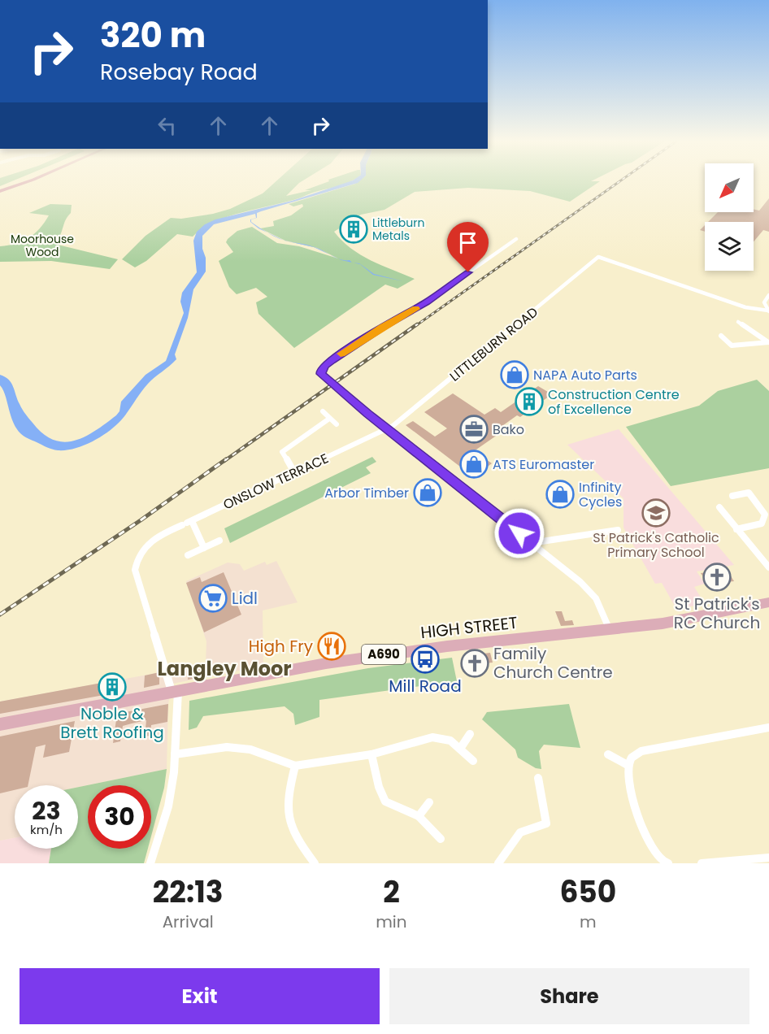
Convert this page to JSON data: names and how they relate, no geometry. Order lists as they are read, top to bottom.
{
  "streets": {
    "main road": ["HIGH STREET", "A690"],
    "street": ["LITTLEBURN ROAD", "ONSLOW TERRACE"]
  },
  "crossings": [
    ["LITTLEBURN ROAD", "ONSLOW TERRACE"],
    ["ONSLOW TERRACE", "HIGH STREET"]
  ],
  "districts": ["Langley Moor"],
  "parks": ["Moorhouse Wood"],
  "places": {
    "building": ["Littleburn Metals", "Construction Centre of Excellence", "Noble & Brett Roofing"],
    "shop": [
      "NAPA Auto Parts",
      "ATS Euromaster",
      "Arbor Timber",
      "Infinity Cycles"
    ],
    "office": ["Bako"],
    "school or university": ["St Patrick's Catholic Primary School"],
    "church": ["St Patrick's RC Church", "Family Church Centre"],
    "supermarket": ["Lidl"],
    "restaurant": ["High Fry"],
    "bus stop": ["Mill Road"]
  },
  "north": "bottom left",
  "page": {
    "turn": ["320 m", "Rosebay Road"],
    "speed": "23 km/h",
    "limit": "30",
    "eta": [
      "22:13",
      "Arrival",
      "2",
      "min",
      "650",
      "m"
    ],
    "buttons": ["Exit", "Share"]
  }
}
